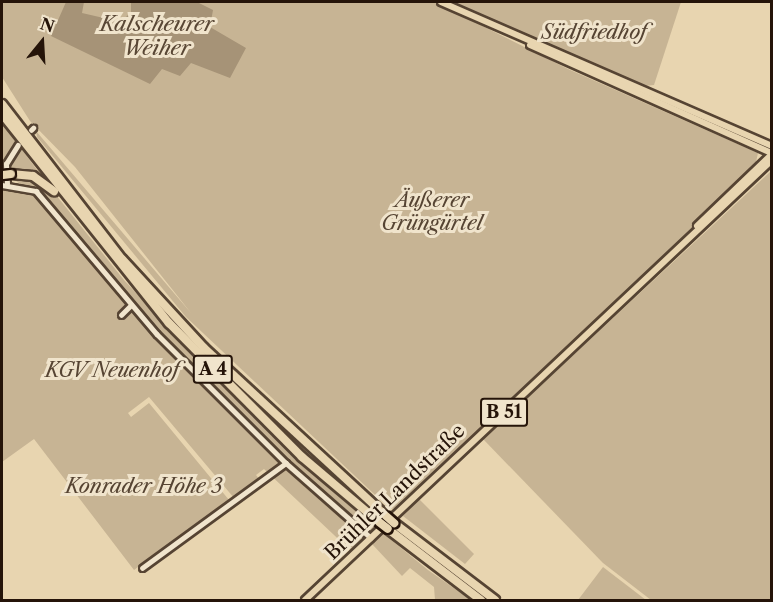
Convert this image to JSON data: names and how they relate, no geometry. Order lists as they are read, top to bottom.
{
  "streets": {
    "highway": ["A 4"],
    "main road": ["B 51", "Brühler Landstraße"]
  },
  "water": ["Kalscheurer Weiher"],
  "parks": [
    "Südfriedhof",
    "Äußerer Grüngürtel",
    "KGV Neuenhof",
    "Konrader Höhe 3"
  ],
  "north": "top"
}
